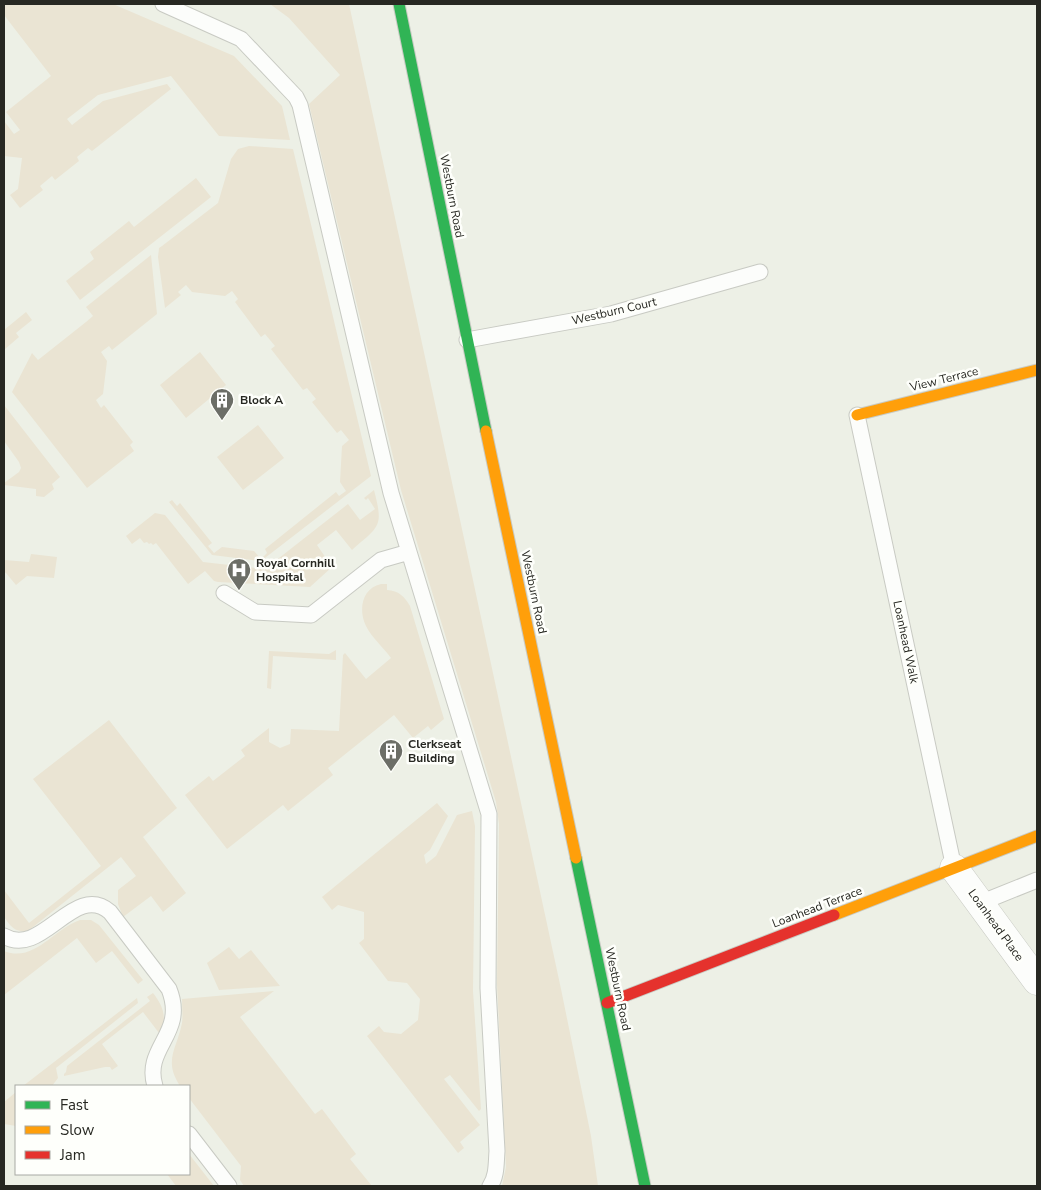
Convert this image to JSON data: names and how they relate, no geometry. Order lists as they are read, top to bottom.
{
  "streets": {
    "main road": ["Westburn Road", "View Terrace", "Loanhead Terrace"],
    "street": ["Loanhead Place"],
    "lane": ["Westburn Court", "Loanhead Walk"]
  },
  "crossings": [
    ["Westburn Road", "Westburn Court"],
    ["Westburn Road", "Loanhead Terrace"],
    ["View Terrace", "Loanhead Walk"],
    ["Loanhead Walk", "Loanhead Terrace"],
    ["Loanhead Walk", "Loanhead Place"],
    ["Loanhead Terrace", "Loanhead Place"]
  ],
  "places": {
    "building": ["Block A", "Clerkseat Building"],
    "hospital": ["Royal Cornhill Hospital"]
  },
  "legend": ["Fast", "Slow", "Jam"]
}
